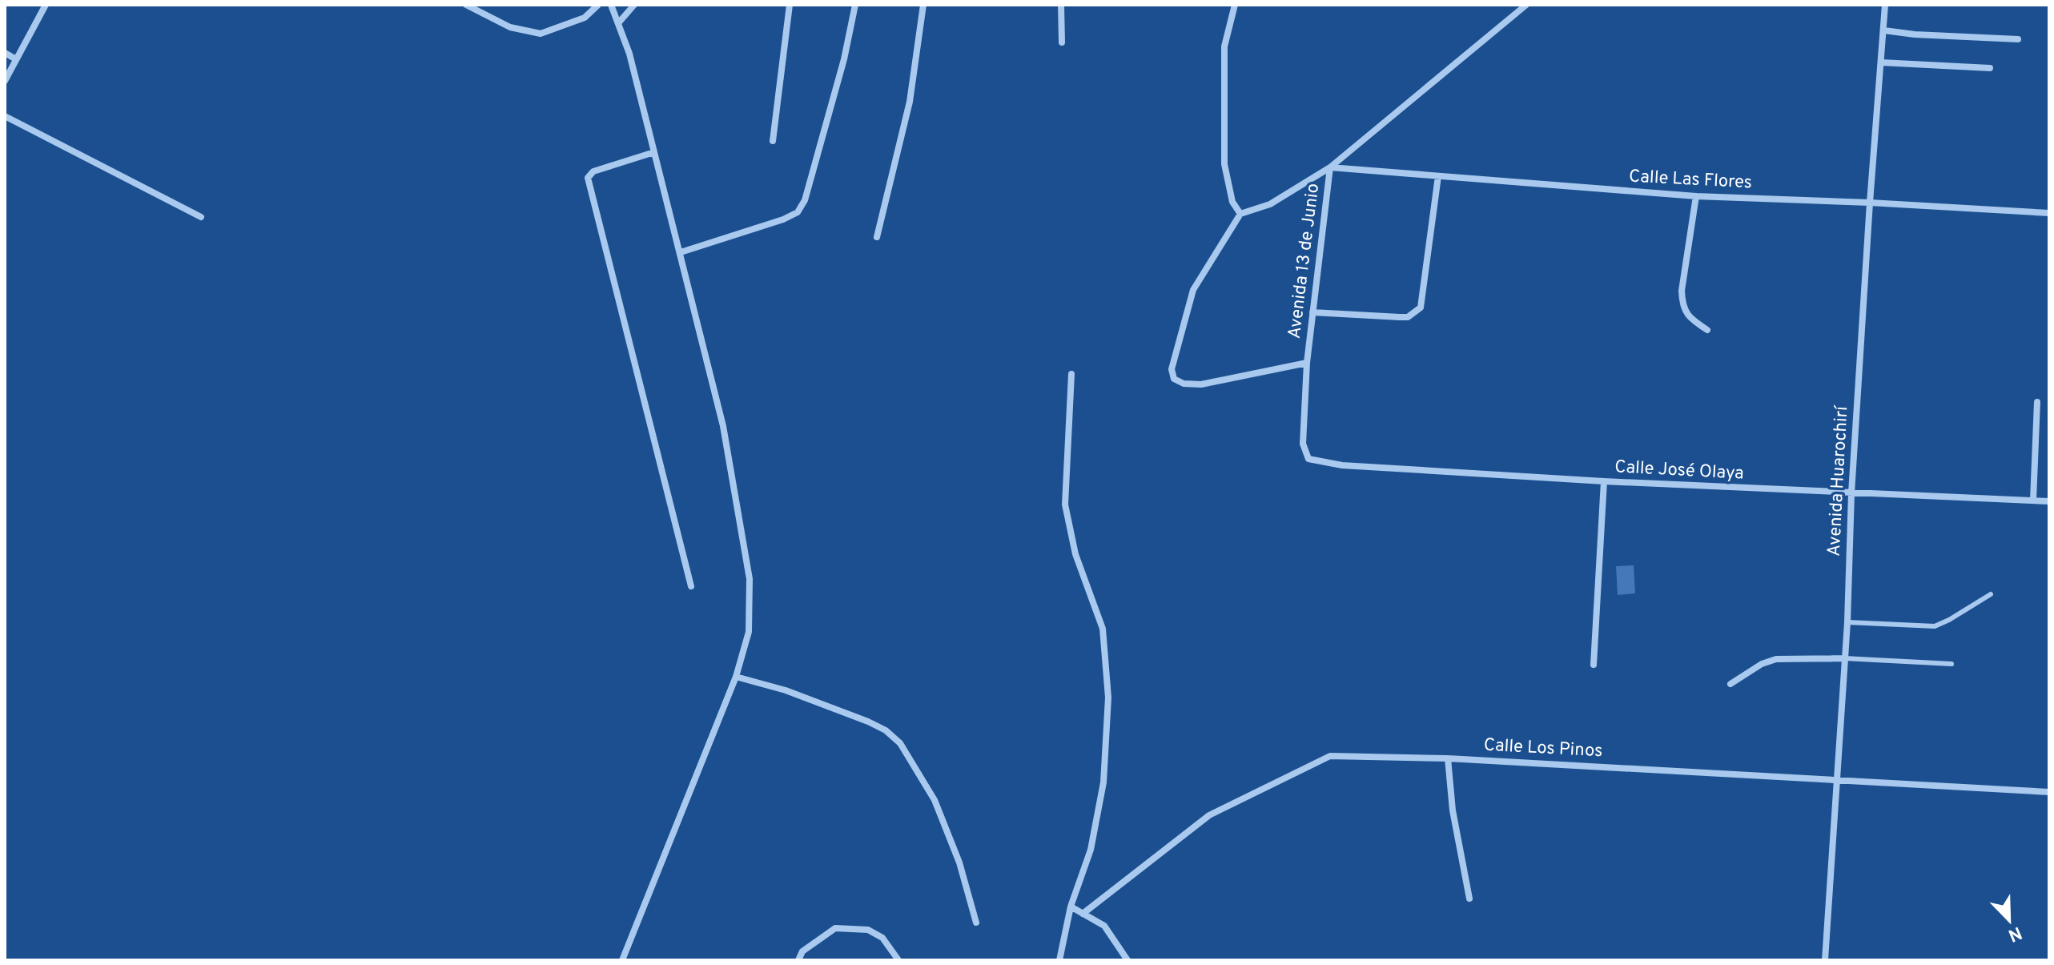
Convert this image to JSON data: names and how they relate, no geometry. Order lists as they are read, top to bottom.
{
  "streets": {
    "street": [
      "Calle Las Flores",
      "Avenida 13 de Junio",
      "Calle José Olaya",
      "Avenida Huarochirí",
      "Calle Los Pinos"
    ]
  },
  "crossings": [
    ["Calle Las Flores", "Avenida 13 de Junio"],
    ["Calle Las Flores", "Avenida Huarochirí"],
    ["Avenida 13 de Junio", "Calle José Olaya"],
    ["Calle José Olaya", "Avenida Huarochirí"],
    ["Avenida Huarochirí", "Calle Los Pinos"]
  ],
  "north": "bottom right"
}
